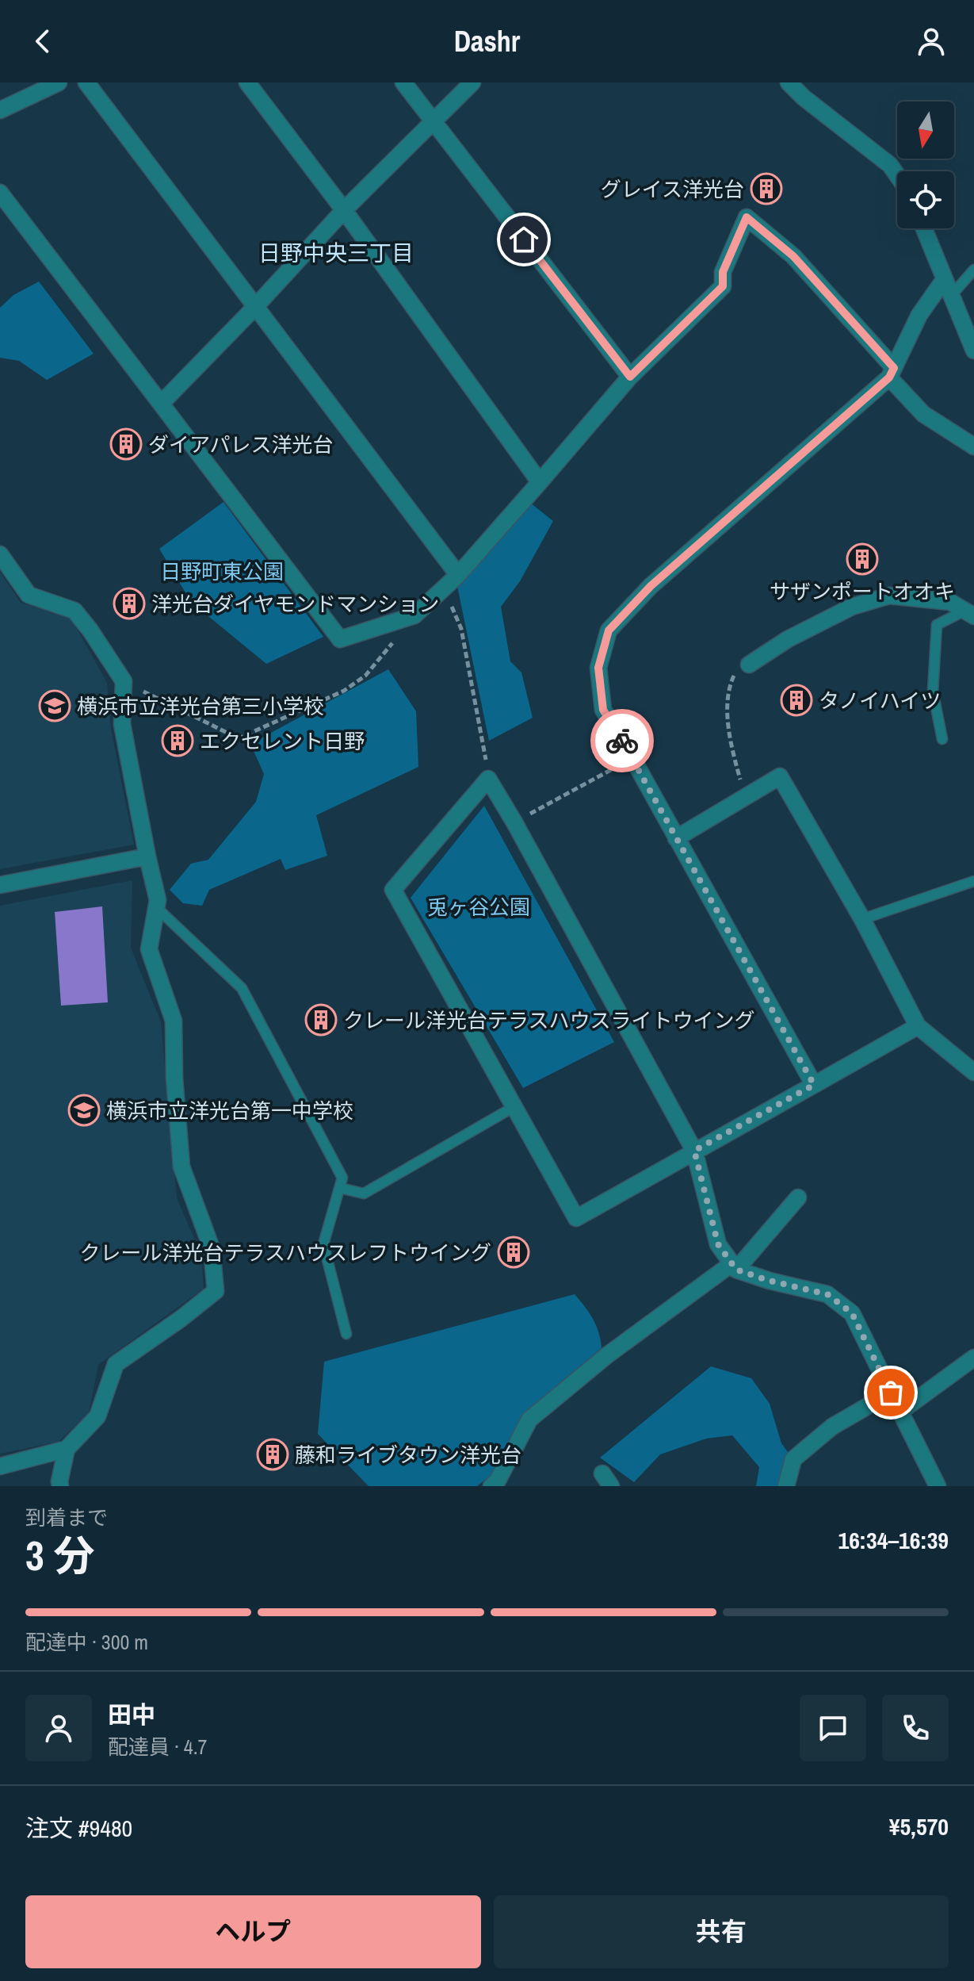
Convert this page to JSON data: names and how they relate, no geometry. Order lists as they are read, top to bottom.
{
  "districts": ["日野中央三丁目"],
  "parks": ["日野町東公園", "兎ヶ谷公園"],
  "places": {
    "building": [
      "グレイス洋光台",
      "ダイアパレス洋光台",
      "サザンポートオオキ",
      "洋光台ダイヤモンドマンション",
      "タノイハイツ",
      "エクセレント日野",
      "クレール洋光台テラスハウスライトウイング",
      "クレール洋光台テラスハウスレフトウイング",
      "藤和ライブタウン洋光台"
    ],
    "school or university": ["横浜市立洋光台第三小学校", "横浜市立洋光台第一中学校"]
  },
  "north": "bottom",
  "page": {
    "header": "Dashr",
    "heading": ["3 分", "到着まで", "16:34–16:39"],
    "panel": [
      "田中",
      "配達員 · 4.7",
      "注文 #9480",
      "¥5,570"
    ],
    "bar": "配達中 · 300 m",
    "buttons": ["ヘルプ", "共有"]
  }
}
